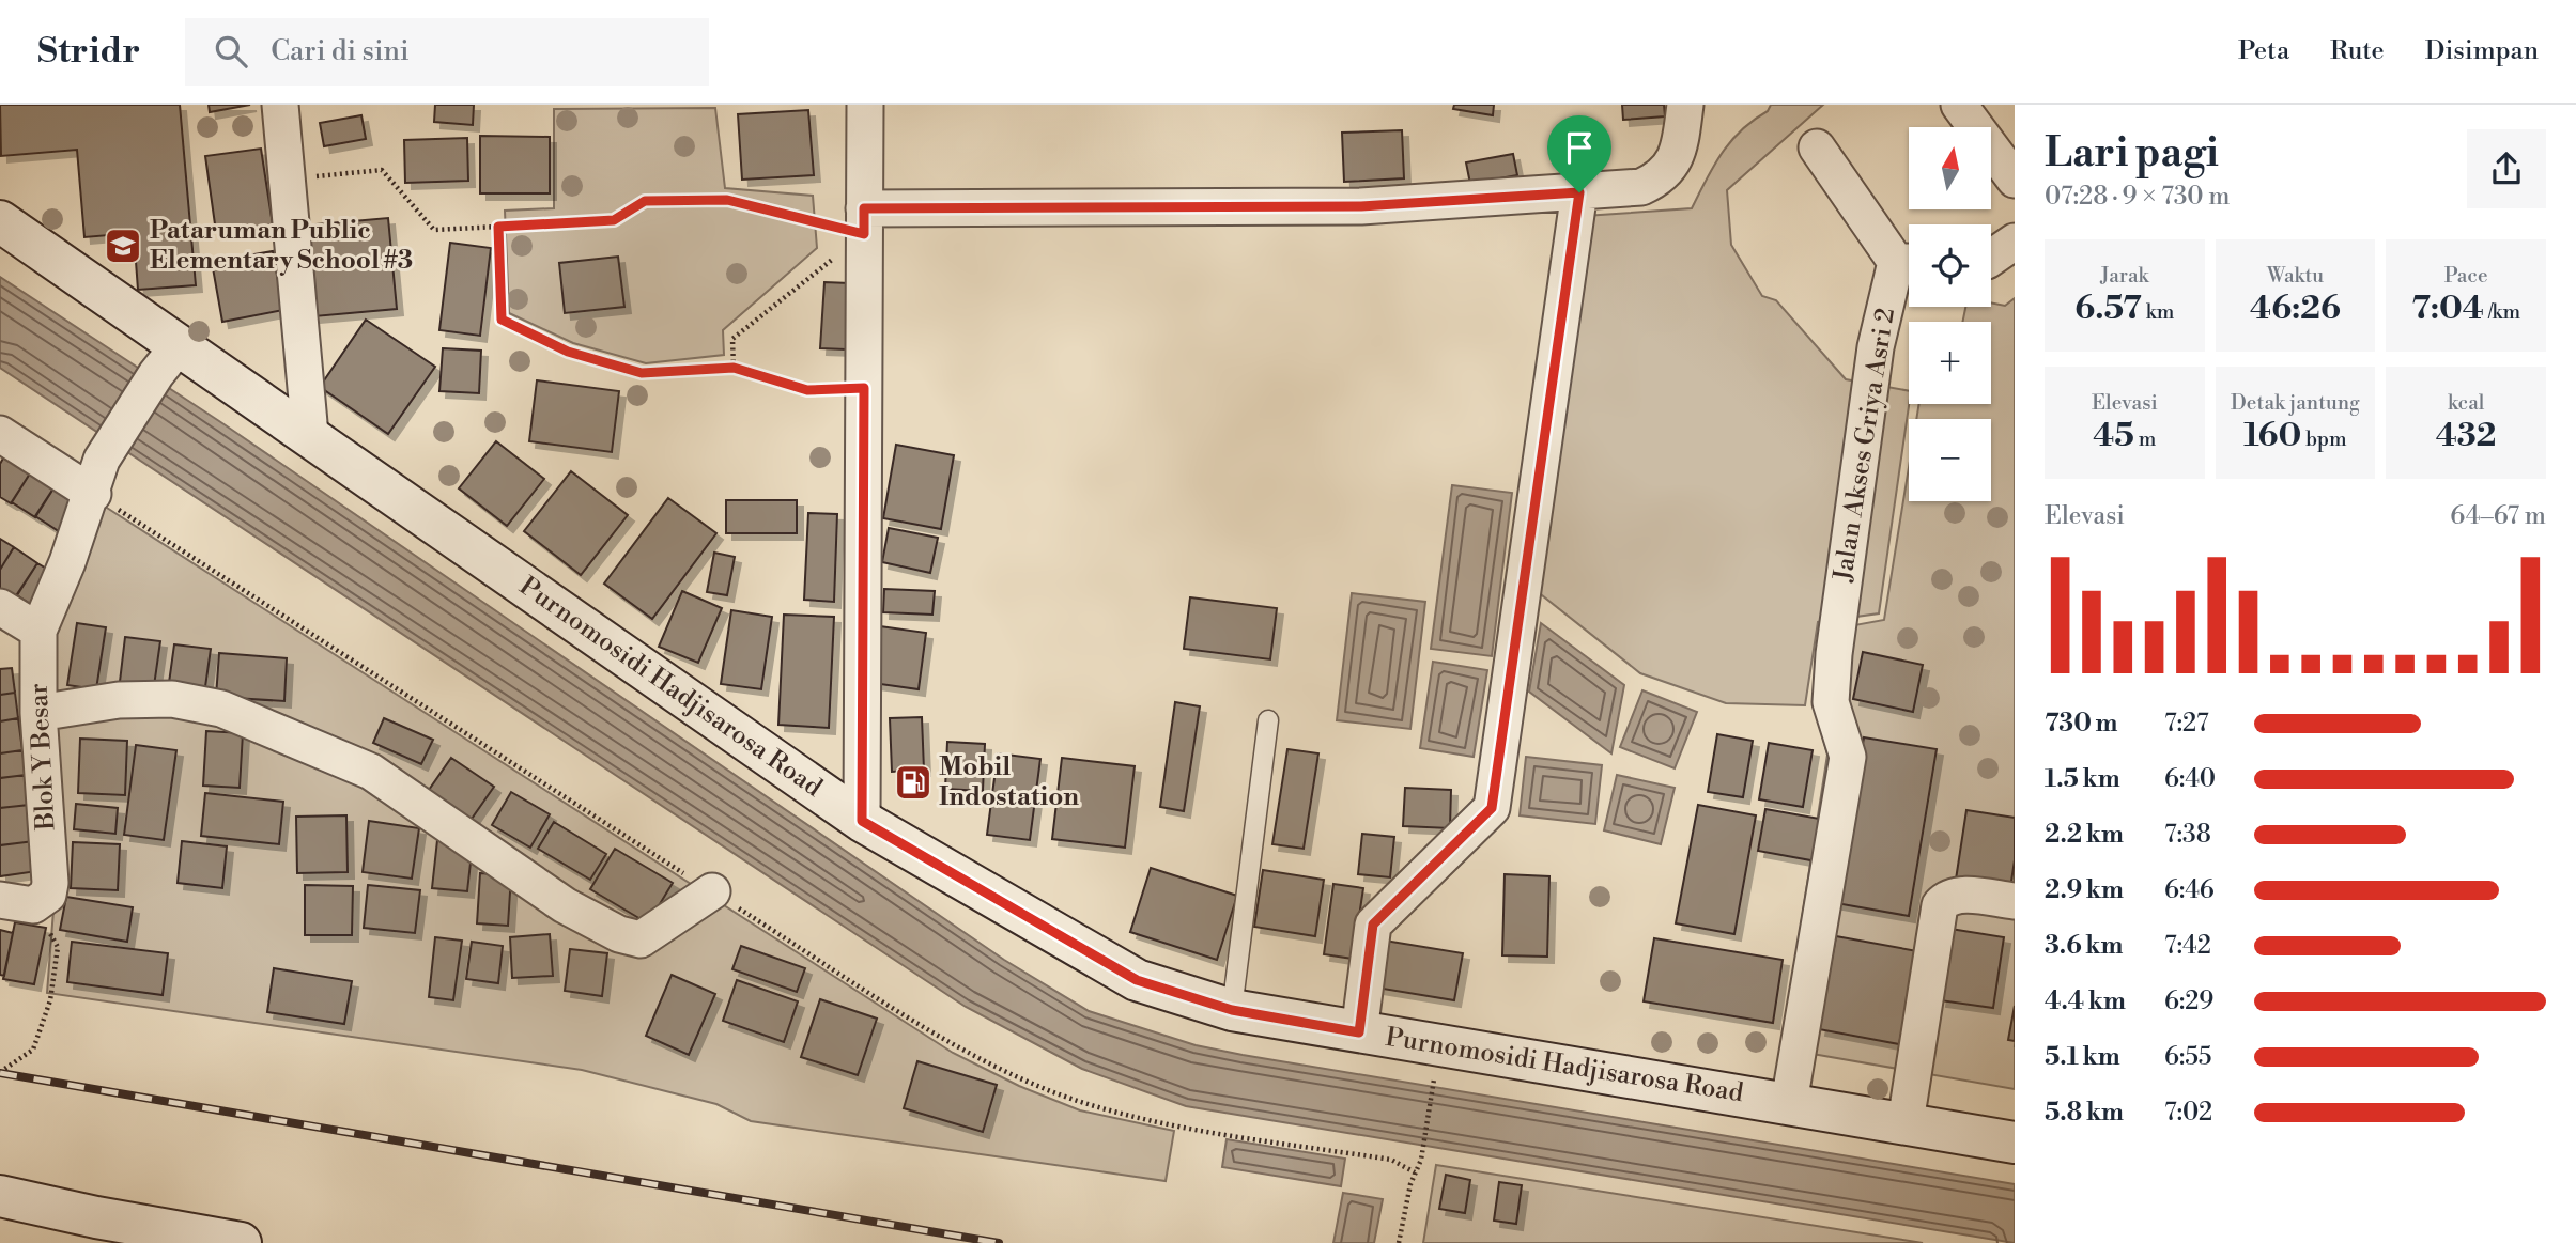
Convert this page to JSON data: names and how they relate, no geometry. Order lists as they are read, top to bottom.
{
  "streets": {
    "street": ["Jalan Akses Griya Asri 2", "Purnomosidi Hadjisarosa Road", "Blok Y Besar"]
  },
  "crossings": [
    ["Jalan Akses Griya Asri 2", "Purnomosidi Hadjisarosa Road"]
  ],
  "places": {
    "school or university": ["Pataruman Public Elementary School #3"],
    "fuel station": ["Mobil Indostation"]
  },
  "north": "top",
  "page": {
    "header": "Stridr",
    "search": "Cari di sini",
    "nav": ["Peta", "Rute", "Disimpan"],
    "heading": ["Lari pagi", "07:28 · 9 × 730 m"],
    "map_buttons": ["+", "−"],
    "stats": [
      ["Jarak", "6.57 km"],
      ["Waktu", "46:26"],
      ["Pace", "7:04 /km"],
      ["Elevasi", "45 m"],
      ["Detak jantung", "160 bpm"],
      ["kcal", "432"]
    ],
    "chart": ["Elevasi", "64–67 m"],
    "list": [
      {
        "name": "730 m",
        "note": "7:27"
      },
      {
        "name": "1.5 km",
        "note": "6:40"
      },
      {
        "name": "2.2 km",
        "note": "7:38"
      },
      {
        "name": "2.9 km",
        "note": "6:46"
      },
      {
        "name": "3.6 km",
        "note": "7:42"
      },
      {
        "name": "4.4 km",
        "note": "6:29"
      },
      {
        "name": "5.1 km",
        "note": "6:55"
      },
      {
        "name": "5.8 km",
        "note": "7:02"
      }
    ]
  }
}
